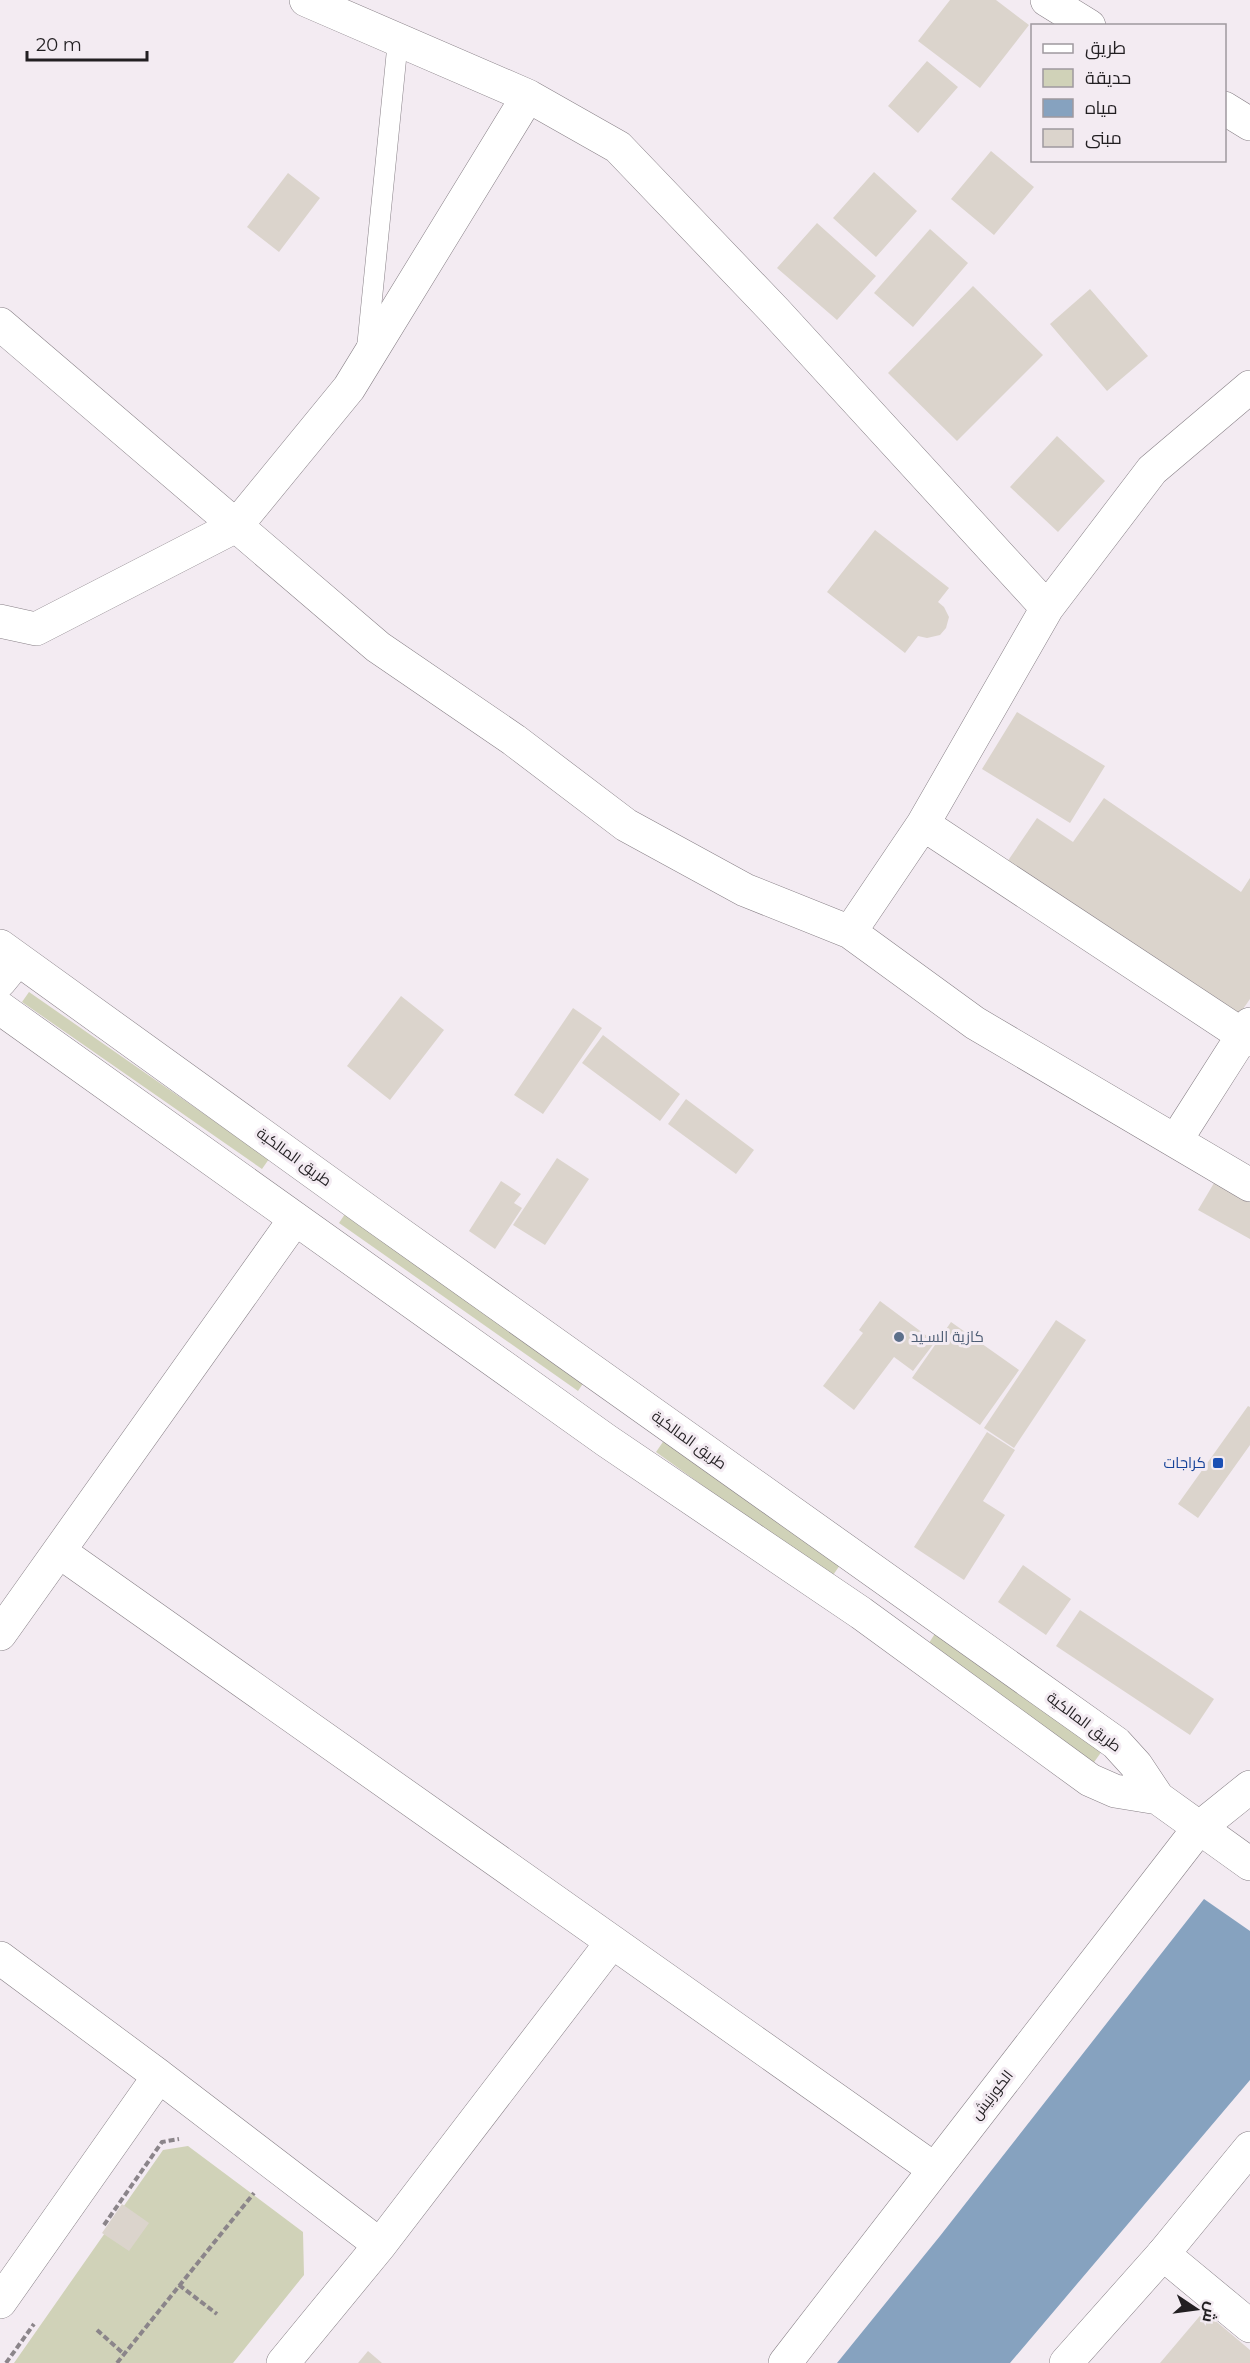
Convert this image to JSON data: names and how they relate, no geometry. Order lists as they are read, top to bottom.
{
  "streets": {
    "street": ["طريق المالكية", "الكورنيش"]
  },
  "places": {
    "other": ["كازية السـيد"],
    "transit": ["كراجات"]
  },
  "legend": [
    "طريق",
    "حديقة",
    "مياه",
    "مبنى"
  ],
  "scale_bar": "20 m",
  "north": "right"
}
